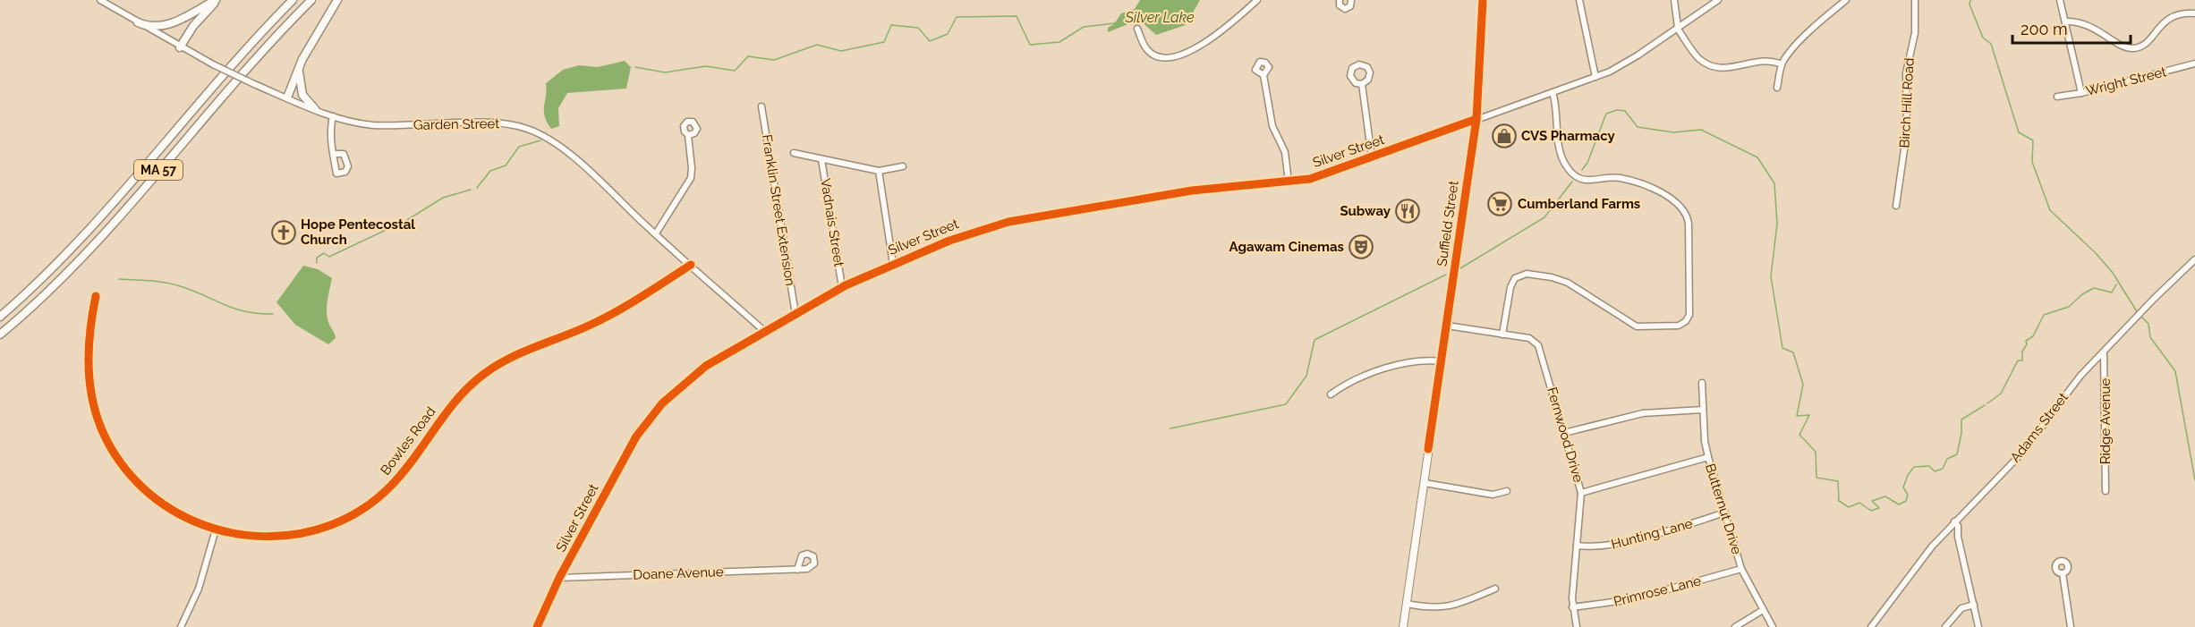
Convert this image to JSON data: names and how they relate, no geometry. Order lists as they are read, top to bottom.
{
  "streets": {
    "highway": ["MA 57"],
    "main road": ["Suffield Street"],
    "street": [
      "Wright Street",
      "Birch Hill Road",
      "Garden Street",
      "Silver Street",
      "Franklin Street Extension",
      "Vadnais Street",
      "Ridge Avenue",
      "Adams Street",
      "Fernwood Drive",
      "Bowles Road",
      "Butternut Drive",
      "Hunting Lane",
      "Doane Avenue",
      "Primrose Lane"
    ]
  },
  "crossings": [
    ["Garden Street", "Silver Street"],
    ["Garden Street", "Bowles Road"],
    ["Silver Street", "Franklin Street Extension"],
    ["Silver Street", "Vadnais Street"],
    ["Silver Street", "Suffield Street"],
    ["Silver Street", "Doane Avenue"],
    ["Ridge Avenue", "Adams Street"],
    ["Fernwood Drive", "Hunting Lane"],
    ["Fernwood Drive", "Primrose Lane"],
    ["Butternut Drive", "Hunting Lane"],
    ["Butternut Drive", "Primrose Lane"]
  ],
  "water": ["Silver Lake"],
  "places": {
    "shop": ["CVS Pharmacy"],
    "supermarket": ["Cumberland Farms"],
    "restaurant": ["Subway"],
    "church": ["Hope Pentecostal Church"],
    "theatre": ["Agawam Cinemas"]
  },
  "scale_bar": "200 m"
}
